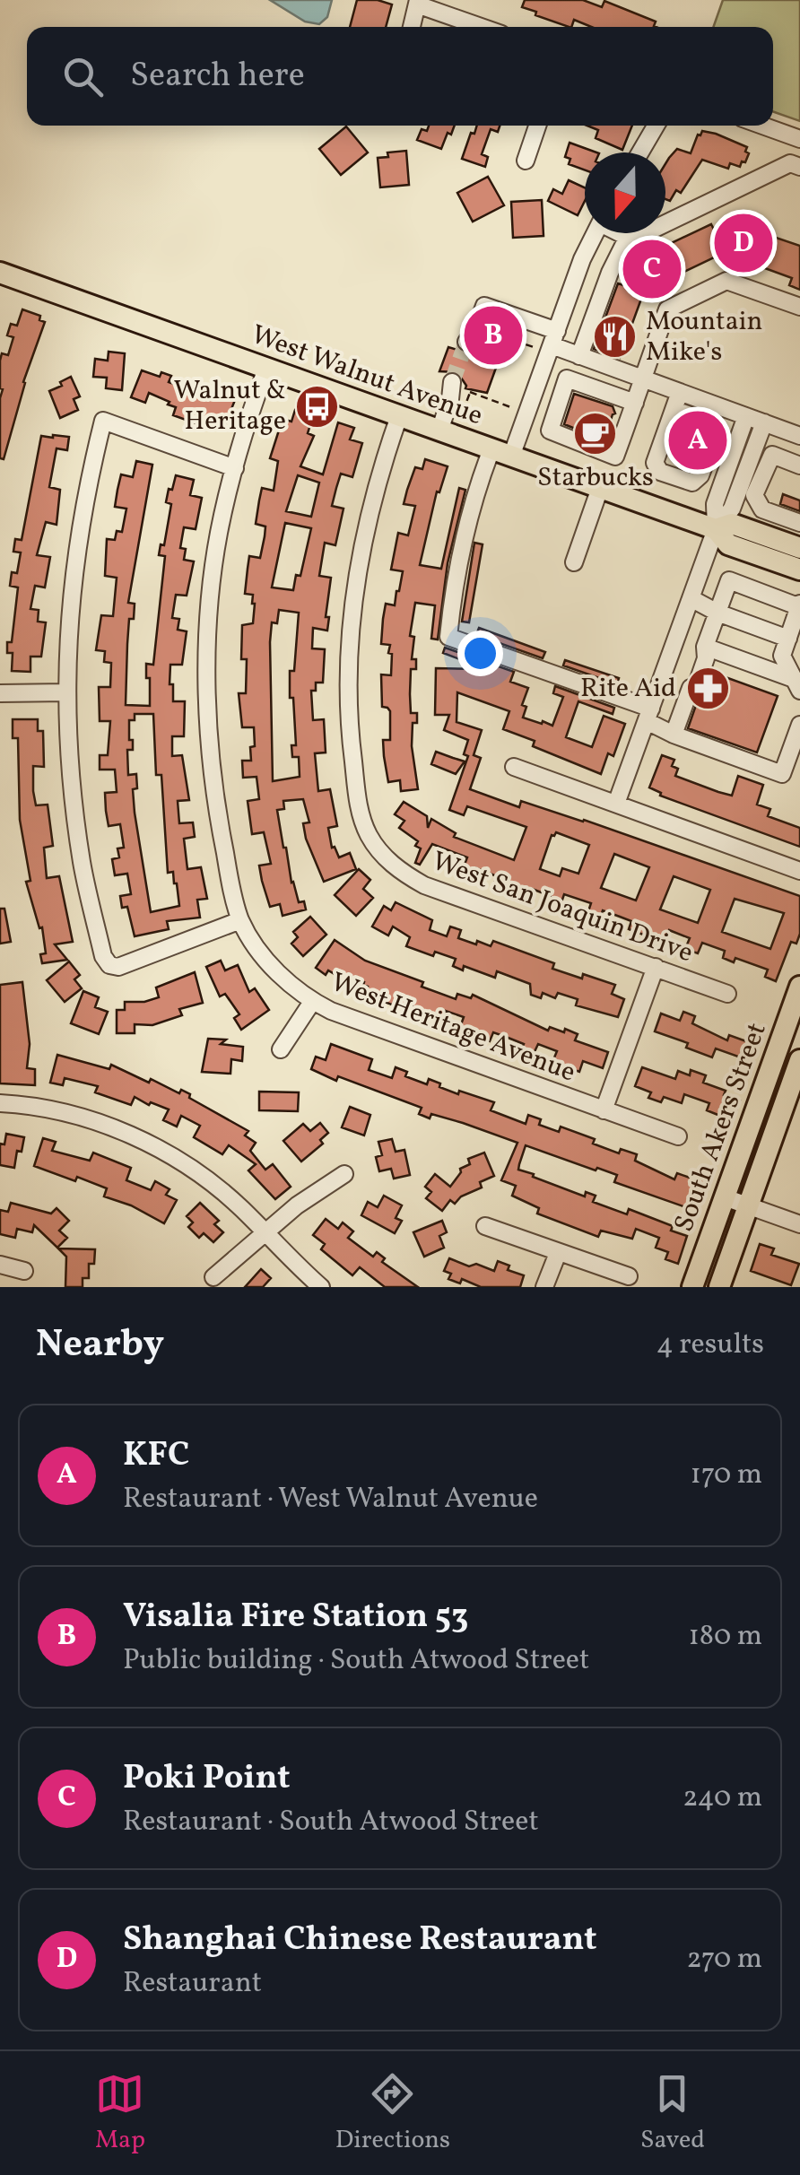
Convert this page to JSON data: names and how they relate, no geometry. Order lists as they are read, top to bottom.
{
  "streets": {
    "main road": ["West Walnut Avenue", "South Akers Street"],
    "street": ["West San Joaquin Drive", "West Heritage Avenue"]
  },
  "crossings": [
    ["West Walnut Avenue", "West San Joaquin Drive"]
  ],
  "places": {
    "restaurant": ["Mountain Mike's"],
    "bus stop": ["Walnut & Heritage"],
    "cafe": ["Starbucks"],
    "pharmacy": ["Rite Aid"]
  },
  "north": "bottom",
  "page": {
    "search": "Search here",
    "pins": [
      "D",
      "C",
      "B",
      "A"
    ],
    "heading": ["Nearby", "4 results"],
    "list": [
      {
        "mark": "A",
        "name": "KFC",
        "note": "Restaurant · West Walnut Avenue",
        "value": "170 m"
      },
      {
        "mark": "B",
        "name": "Visalia Fire Station 53",
        "note": "Public building · South Atwood Street",
        "value": "180 m"
      },
      {
        "mark": "C",
        "name": "Poki Point",
        "note": "Restaurant · South Atwood Street",
        "value": "240 m"
      },
      {
        "mark": "D",
        "name": "Shanghai Chinese Restaurant",
        "note": "Restaurant",
        "value": "270 m"
      }
    ],
    "nav": ["Map", "Directions", "Saved"]
  }
}
